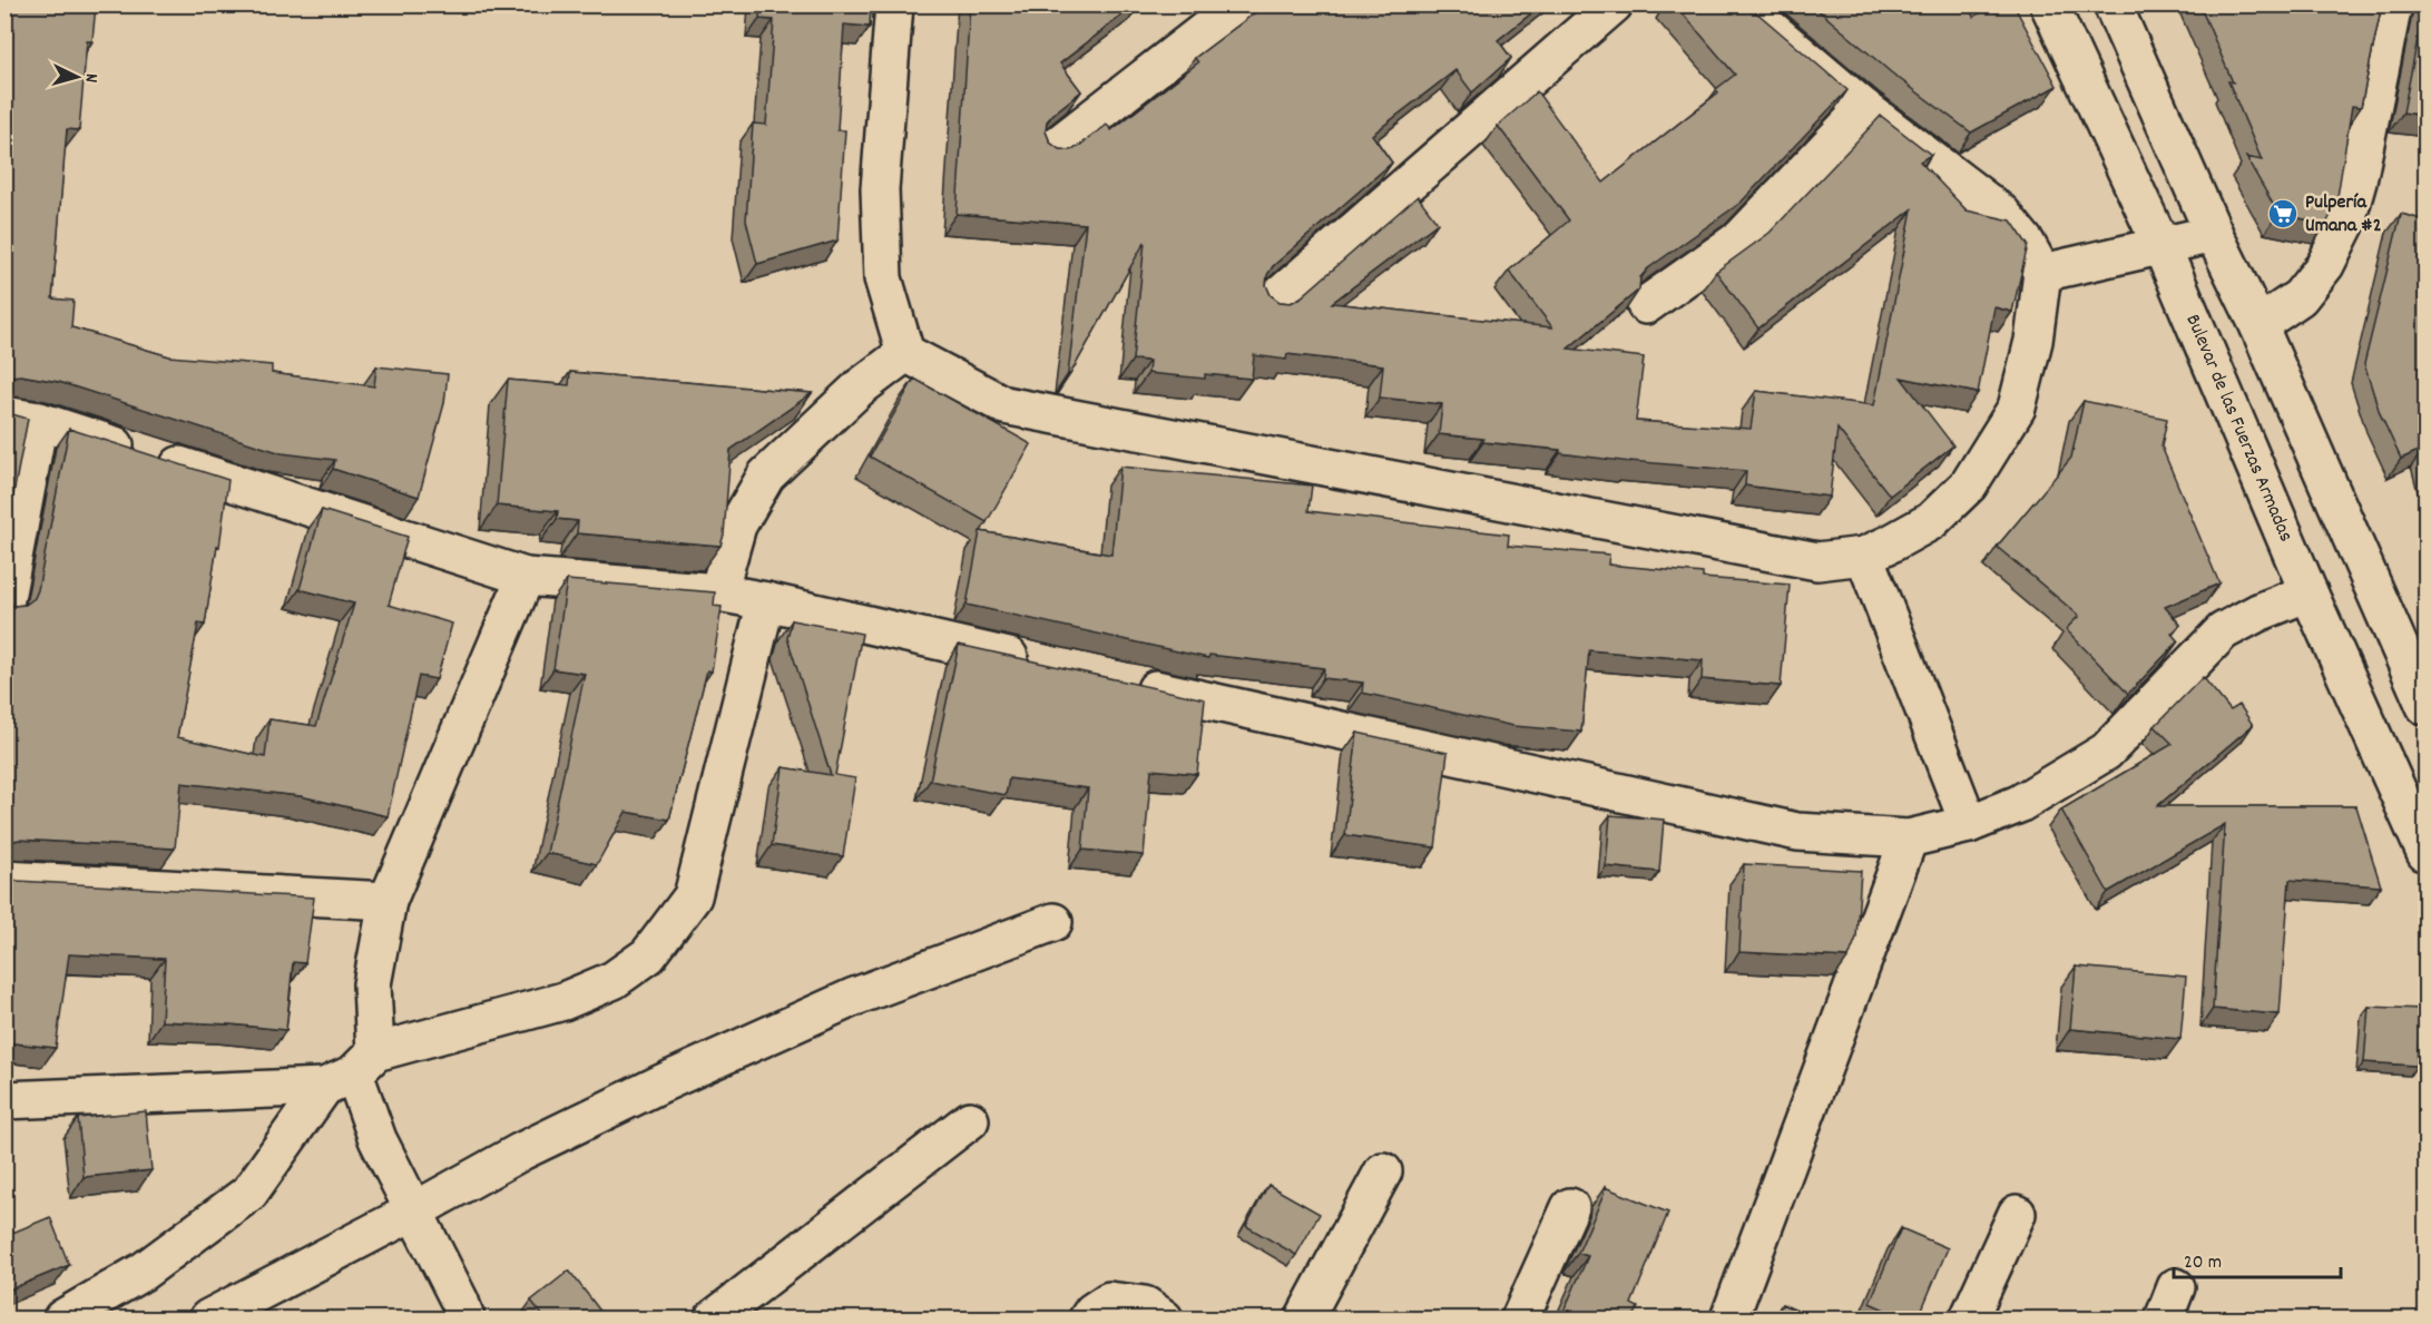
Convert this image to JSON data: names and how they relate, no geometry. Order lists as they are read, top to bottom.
{
  "streets": {
    "street": ["Bulevar de las Fuerzas Armadas"]
  },
  "places": {
    "supermarket": ["Pulpería Umana #2"]
  },
  "scale_bar": "20 m",
  "north": "right"
}
